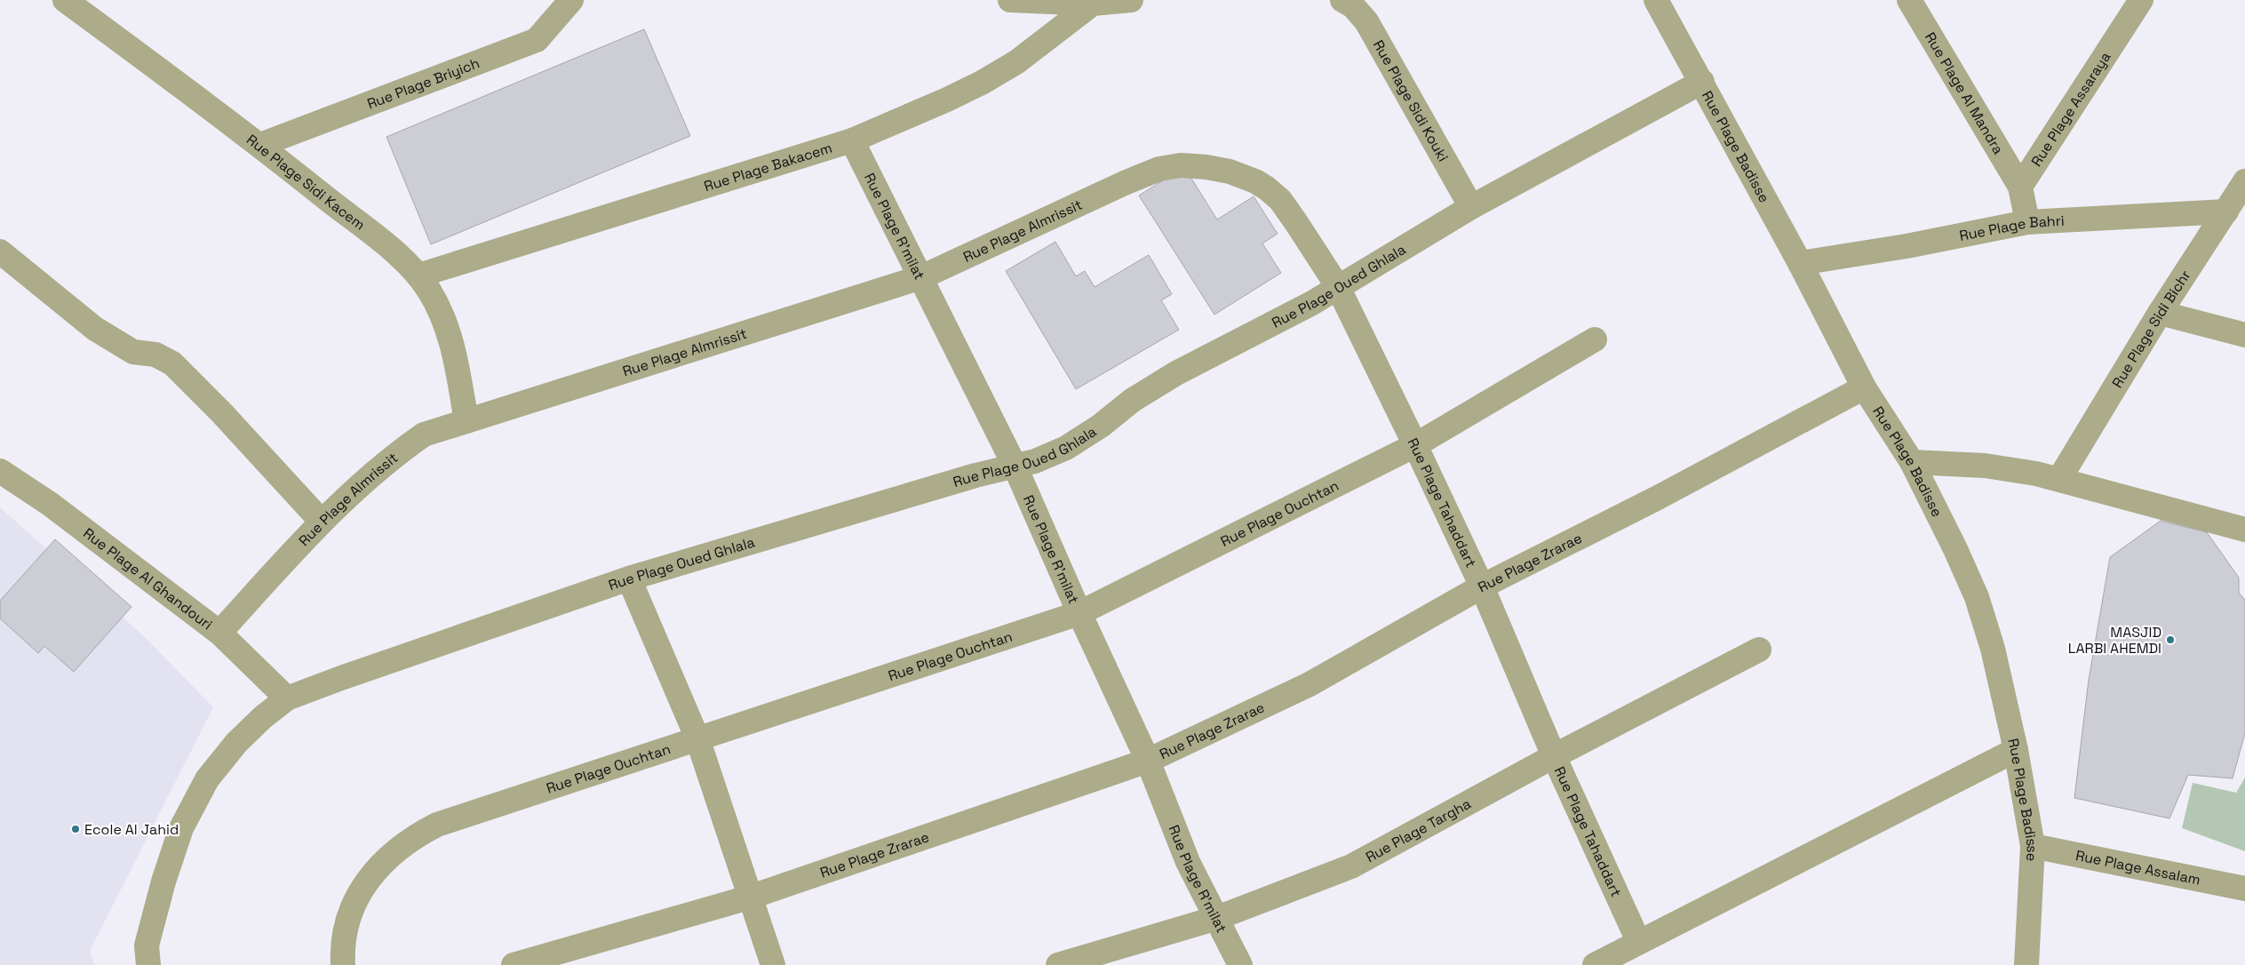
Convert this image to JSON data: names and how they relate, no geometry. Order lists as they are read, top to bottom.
{
  "streets": {
    "street": [
      "Rue Plage Briyich",
      "Rue Plage Al Mandra",
      "Rue Plage Sidi Kouki",
      "Rue Plage Assaraya",
      "Rue Plage Badisse",
      "Rue Plage Bakacem",
      "Rue Plage Sidi Kacem",
      "Rue Plage R'milat",
      "Rue Plage Bahri",
      "Rue Plage Almrissit",
      "Rue Plage Oued Ghlala",
      "Rue Plage Sidi Bichr",
      "Rue Plage Tahaddart",
      "Rue Plage Ouchtan",
      "Rue Plage Zrarae",
      "Rue Plage Al Ghandouri",
      "Rue Plage Targha",
      "Rue Plage Assalam"
    ]
  },
  "crossings": [
    ["Rue Plage Briyich", "Rue Plage Sidi Kacem"],
    ["Rue Plage Al Mandra", "Rue Plage Assaraya"],
    ["Rue Plage Sidi Kouki", "Rue Plage Oued Ghlala"],
    ["Rue Plage Badisse", "Rue Plage Bahri"],
    ["Rue Plage Badisse", "Rue Plage Oued Ghlala"],
    ["Rue Plage Badisse", "Rue Plage Zrarae"],
    ["Rue Plage Badisse", "Rue Plage Assalam"],
    ["Rue Plage Bakacem", "Rue Plage Sidi Kacem"],
    ["Rue Plage Bakacem", "Rue Plage R'milat"],
    ["Rue Plage Sidi Kacem", "Rue Plage Almrissit"],
    ["Rue Plage R'milat", "Rue Plage Almrissit"],
    ["Rue Plage R'milat", "Rue Plage Oued Ghlala"],
    ["Rue Plage R'milat", "Rue Plage Ouchtan"],
    ["Rue Plage R'milat", "Rue Plage Zrarae"],
    ["Rue Plage R'milat", "Rue Plage Targha"],
    ["Rue Plage Bahri", "Rue Plage Sidi Bichr"],
    ["Rue Plage Almrissit", "Rue Plage Tahaddart"],
    ["Rue Plage Almrissit", "Rue Plage Al Ghandouri"],
    ["Rue Plage Oued Ghlala", "Rue Plage Tahaddart"],
    ["Rue Plage Oued Ghlala", "Rue Plage Al Ghandouri"],
    ["Rue Plage Tahaddart", "Rue Plage Ouchtan"],
    ["Rue Plage Tahaddart", "Rue Plage Zrarae"],
    ["Rue Plage Tahaddart", "Rue Plage Targha"]
  ],
  "places": ["MASJID LARBI AHEMDI", "Ecole Al Jahid"]
}
